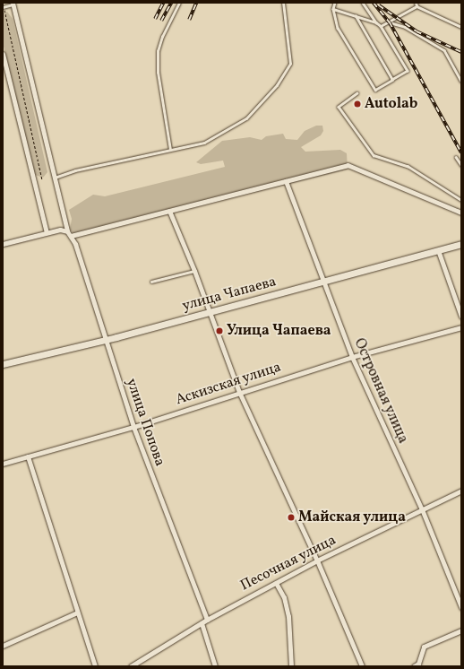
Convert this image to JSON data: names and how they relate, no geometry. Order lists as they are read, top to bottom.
{
  "streets": {
    "street": [
      "улица Чапаева",
      "Аскизская улица",
      "Островная улица",
      "улица Попова",
      "Песочная улица"
    ]
  },
  "crossings": [
    ["улица Чапаева", "Островная улица"],
    ["улица Чапаева", "улица Попова"],
    ["Аскизская улица", "Островная улица"],
    ["Аскизская улица", "улица Попова"],
    ["Островная улица", "Песочная улица"],
    ["улица Попова", "Песочная улица"]
  ],
  "places": ["Autolab", "Улица Чапаева", "Майская улица"]
}
